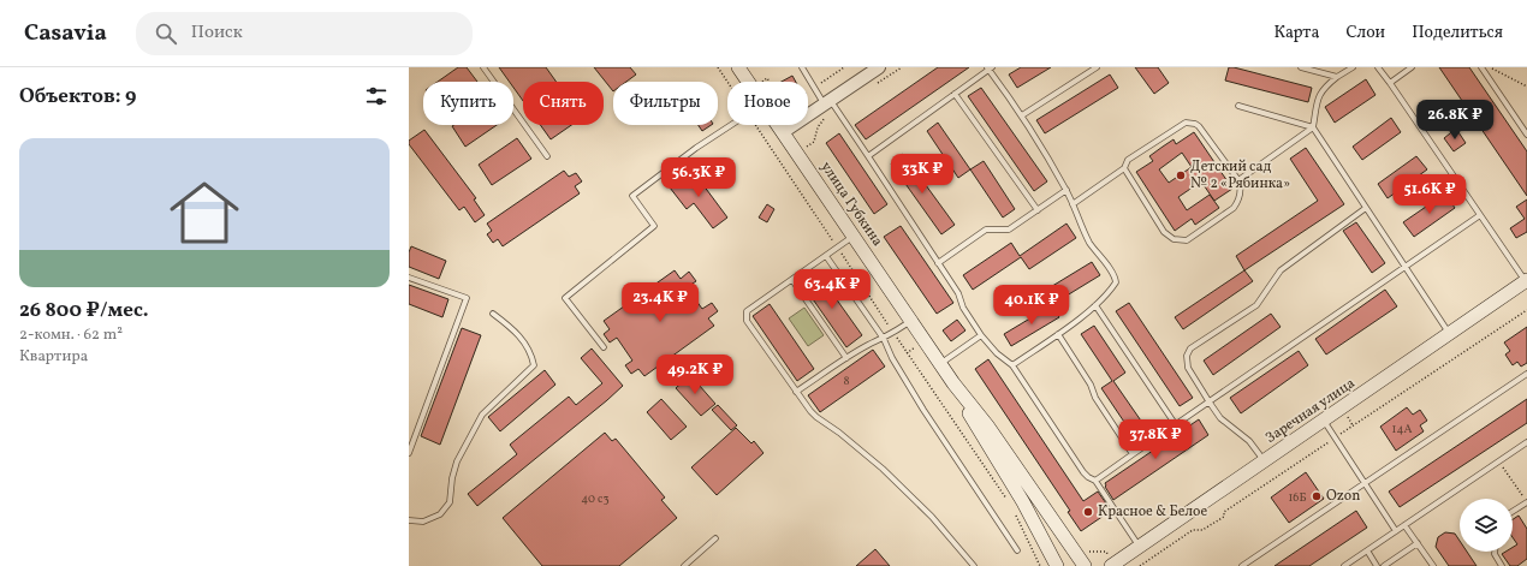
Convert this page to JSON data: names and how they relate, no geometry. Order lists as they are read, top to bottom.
{
  "streets": {
    "main road": ["улица Губкина", "Заречная улица"]
  },
  "places": ["Детский сад № 2 «Рябинка»", "Ozon", "Красное & Белое"],
  "house_numbers": [
    "8",
    "14А",
    "16Б",
    "40 с3"
  ],
  "page": {
    "header": "Casavia",
    "search": "Поиск",
    "nav": ["Карта", "Слои", "Поделиться"],
    "heading": "Объектов: 9",
    "chip": [
      "Купить",
      "Снять",
      "Фильтры",
      "Новое"
    ],
    "price": [
      "26.8K ₽",
      "33K ₽",
      "56.3K ₽",
      "51.6K ₽",
      "63.4K ₽",
      "23.4K ₽",
      "40.1K ₽",
      "49.2K ₽",
      "37.8K ₽"
    ],
    "list": [
      {
        "name": "26 800 ₽/мес.",
        "note": "2-комн. · 62 m² · Квартира"
      }
    ]
  }
}
